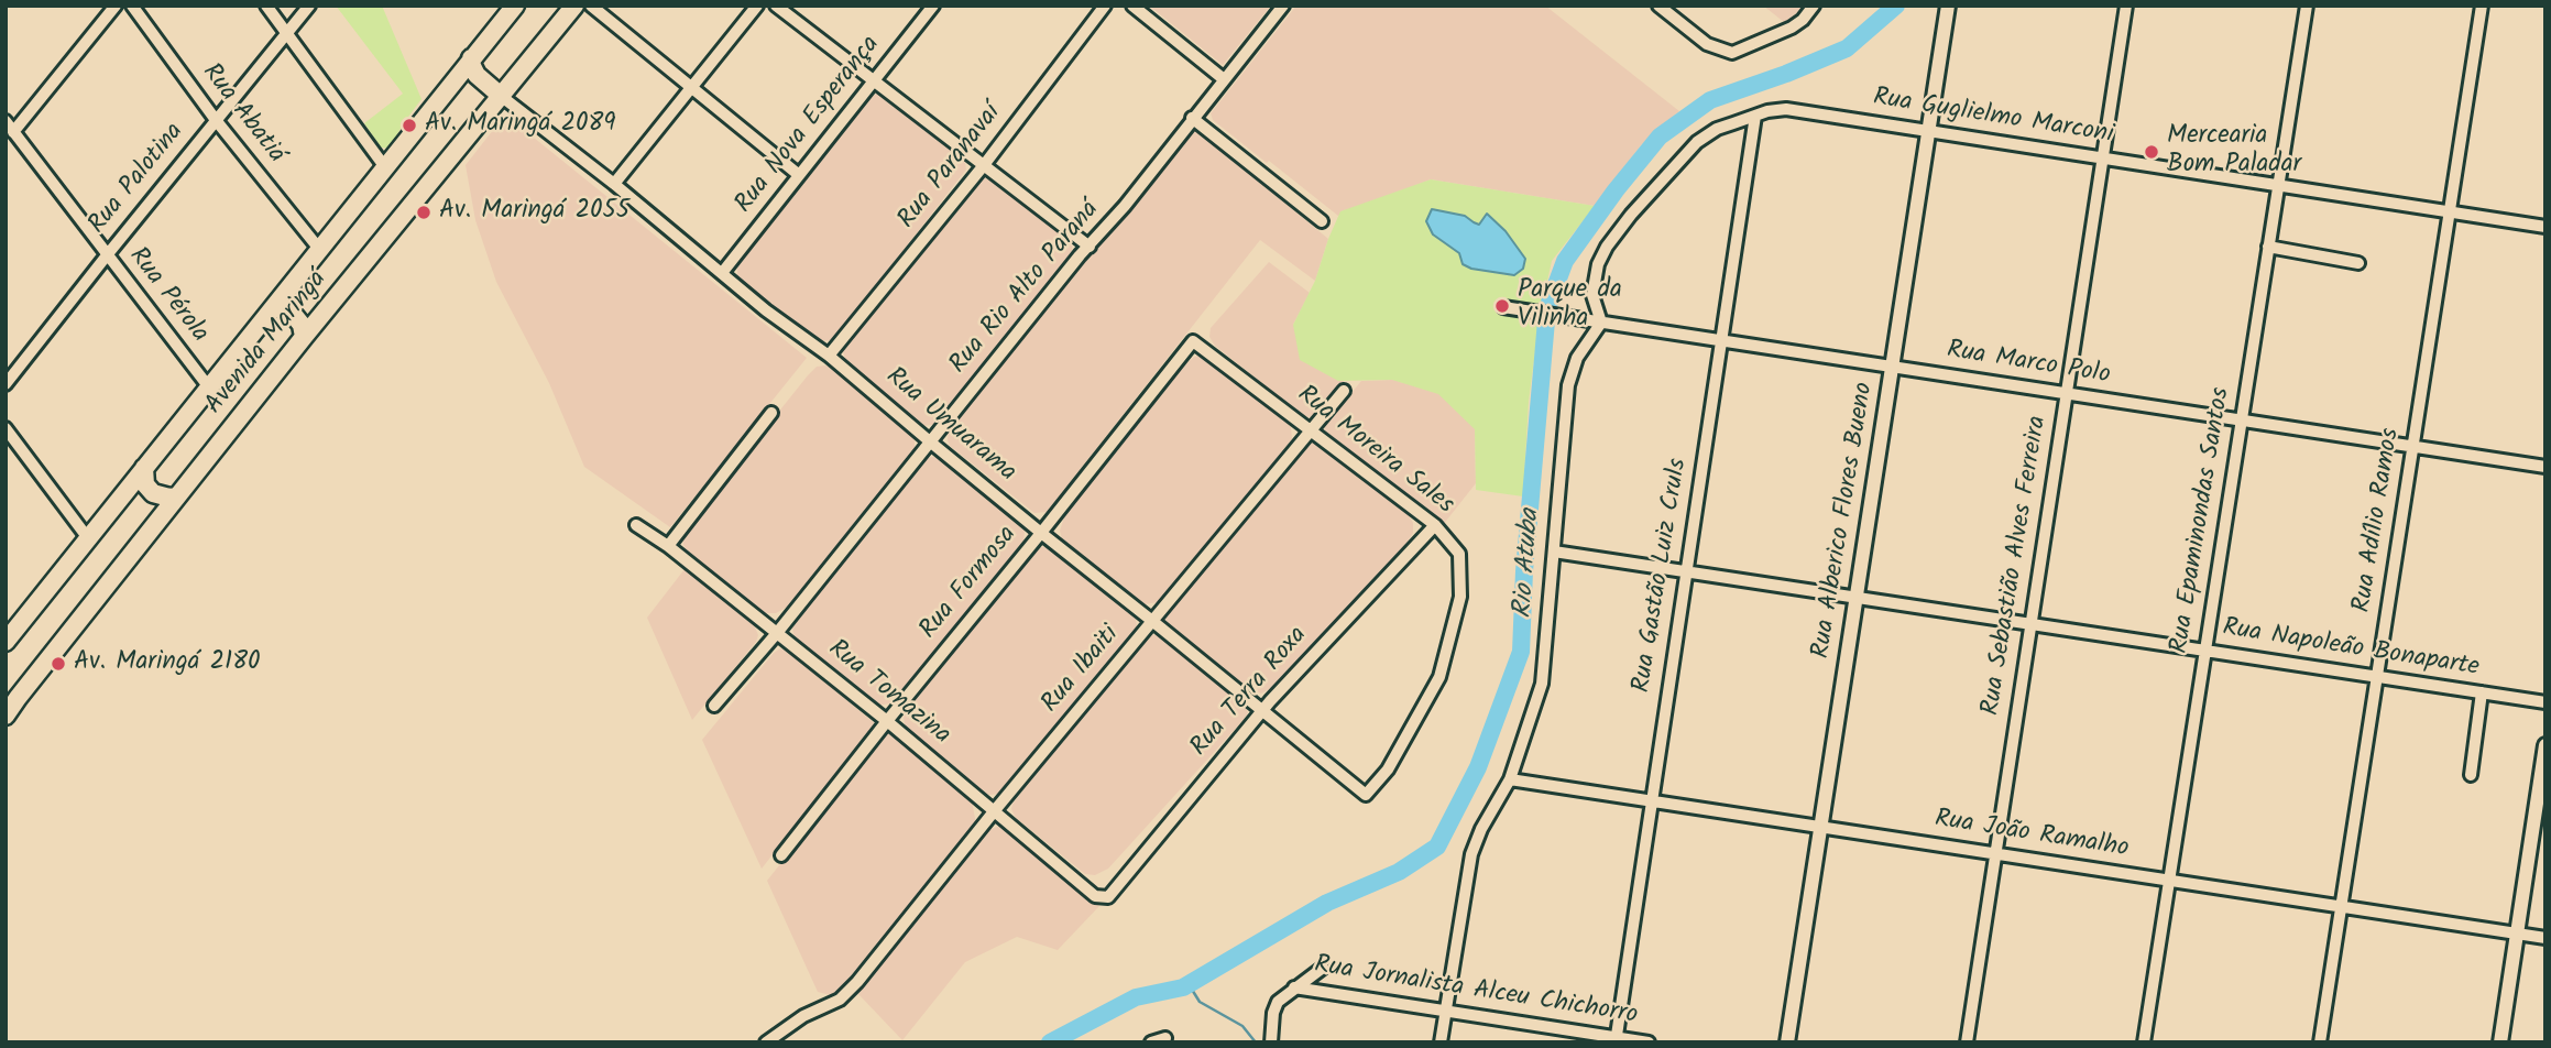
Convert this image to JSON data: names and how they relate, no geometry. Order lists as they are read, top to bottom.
{
  "streets": {
    "main road": ["Avenida Maringá"],
    "street": [
      "Rua Abatiá",
      "Rua Guglielmo Marconi",
      "Rua Nova Esperança",
      "Rua Paranavaí",
      "Rua Palotina",
      "Rua Rio Alto Paraná",
      "Rua Pérola",
      "Rua Marco Polo",
      "Rua Umuarama",
      "Rua Moreira Sales",
      "Rua Alberico Flores Bueno",
      "Rua Epaminondas Santos",
      "Rua Adílio Ramos",
      "Rua Sebastião Alves Ferreira",
      "Rua Gastão Luiz Cruls",
      "Rua Formosa",
      "Rua Napoleão Bonaparte",
      "Rua Ibaiti",
      "Rua Terra Roxa",
      "Rua Tomazina",
      "Rua João Ramalho",
      "Rua Jornalista Alceu Chichorro"
    ]
  },
  "crossings": [
    ["Rua Abatiá", "Rua Palotina"],
    ["Rua Abatiá", "Avenida Maringá"],
    ["Rua Guglielmo Marconi", "Rua Marco Polo"],
    ["Rua Guglielmo Marconi", "Rua Alberico Flores Bueno"],
    ["Rua Guglielmo Marconi", "Rua Epaminondas Santos"],
    ["Rua Guglielmo Marconi", "Rua Adílio Ramos"],
    ["Rua Guglielmo Marconi", "Rua Sebastião Alves Ferreira"],
    ["Rua Guglielmo Marconi", "Rua Gastão Luiz Cruls"],
    ["Rua Nova Esperança", "Rua Umuarama"],
    ["Rua Paranavaí", "Rua Umuarama"],
    ["Rua Palotina", "Rua Pérola"],
    ["Rua Rio Alto Paraná", "Rua Umuarama"],
    ["Rua Rio Alto Paraná", "Rua Tomazina"],
    ["Rua Pérola", "Avenida Maringá"],
    ["Avenida Maringá", "Rua Umuarama"],
    ["Rua Marco Polo", "Rua Alberico Flores Bueno"],
    ["Rua Marco Polo", "Rua Epaminondas Santos"],
    ["Rua Marco Polo", "Rua Adílio Ramos"],
    ["Rua Marco Polo", "Rua Sebastião Alves Ferreira"],
    ["Rua Marco Polo", "Rua Gastão Luiz Cruls"],
    ["Rua Umuarama", "Rua Moreira Sales"],
    ["Rua Umuarama", "Rua Formosa"],
    ["Rua Umuarama", "Rua Ibaiti"],
    ["Rua Umuarama", "Rua Terra Roxa"],
    ["Rua Moreira Sales", "Rua Formosa"],
    ["Rua Moreira Sales", "Rua Ibaiti"],
    ["Rua Moreira Sales", "Rua Terra Roxa"],
    ["Rua Alberico Flores Bueno", "Rua Napoleão Bonaparte"],
    ["Rua Alberico Flores Bueno", "Rua João Ramalho"],
    ["Rua Epaminondas Santos", "Rua Napoleão Bonaparte"],
    ["Rua Epaminondas Santos", "Rua João Ramalho"],
    ["Rua Adílio Ramos", "Rua Napoleão Bonaparte"],
    ["Rua Adílio Ramos", "Rua João Ramalho"],
    ["Rua Sebastião Alves Ferreira", "Rua Napoleão Bonaparte"],
    ["Rua Sebastião Alves Ferreira", "Rua João Ramalho"],
    ["Rua Gastão Luiz Cruls", "Rua Napoleão Bonaparte"],
    ["Rua Gastão Luiz Cruls", "Rua João Ramalho"],
    ["Rua Gastão Luiz Cruls", "Rua Jornalista Alceu Chichorro"],
    ["Rua Formosa", "Rua Tomazina"],
    ["Rua Ibaiti", "Rua Tomazina"],
    ["Rua Terra Roxa", "Rua Tomazina"]
  ],
  "water": ["Rio Atuba"],
  "places": [
    "Av. Maringá 2089",
    "Mercearia Bom Paladar",
    "Av. Maringá 2055",
    "Parque da Vilinha",
    "Av. Maringá 2180"
  ]
}
